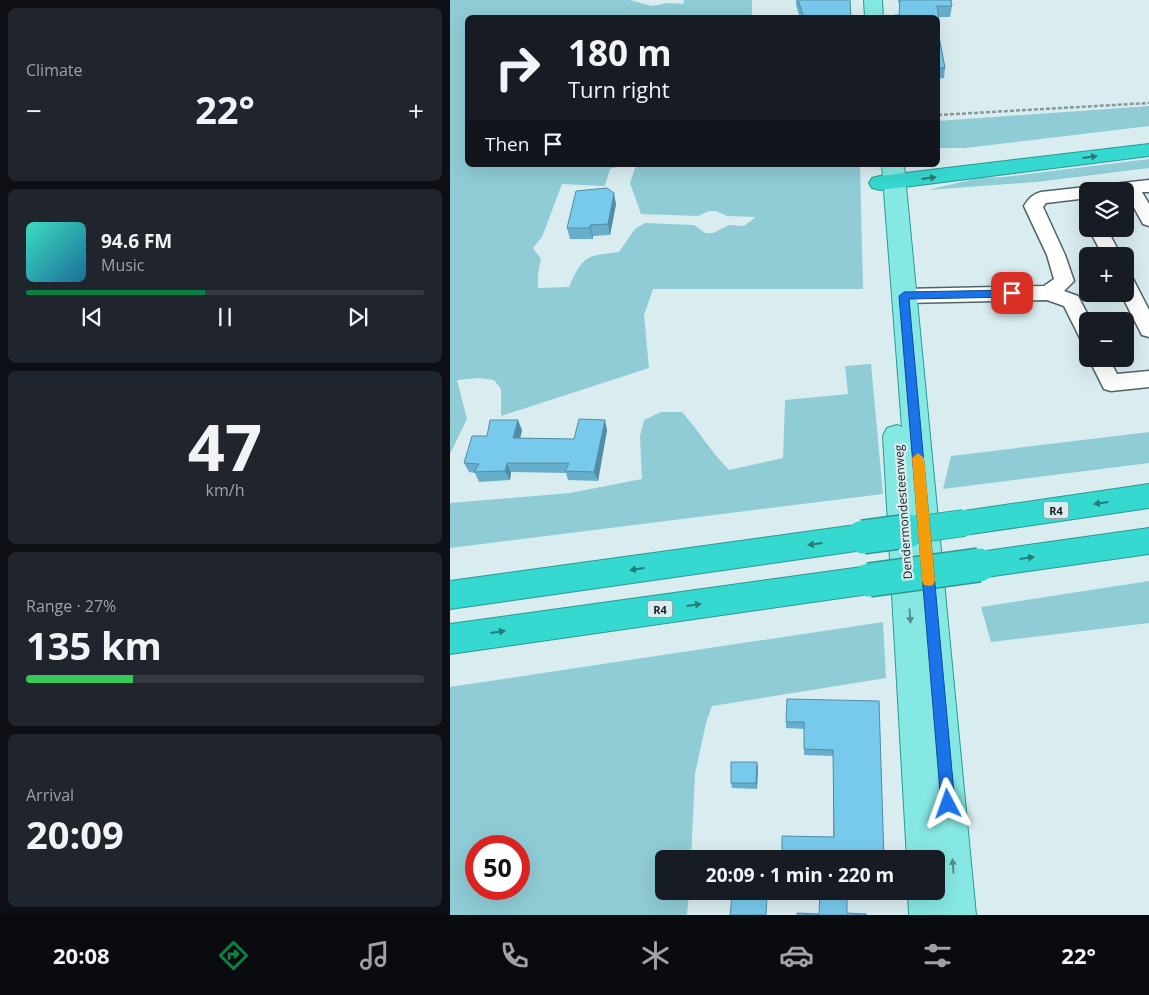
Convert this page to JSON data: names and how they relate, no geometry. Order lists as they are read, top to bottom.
{
  "streets": {
    "highway": ["R4"],
    "main road": ["Dendermondesteenweg"]
  },
  "page": {
    "tile": [
      "Climate",
      ["47", "km/h"],
      ["Range · 27%", "135 km"],
      ["Arrival", "20:09"]
    ],
    "turn": ["180 m", "Turn right"],
    "heat": ["−", "22°", "+"],
    "then": "Then",
    "map_buttons": ["+", "−"],
    "song": ["94.6 FM", "Music"],
    "limit": "50",
    "trip": "20:09 · 1 min · 220 m",
    "tabs": ["20:08", "22°"]
  }
}
